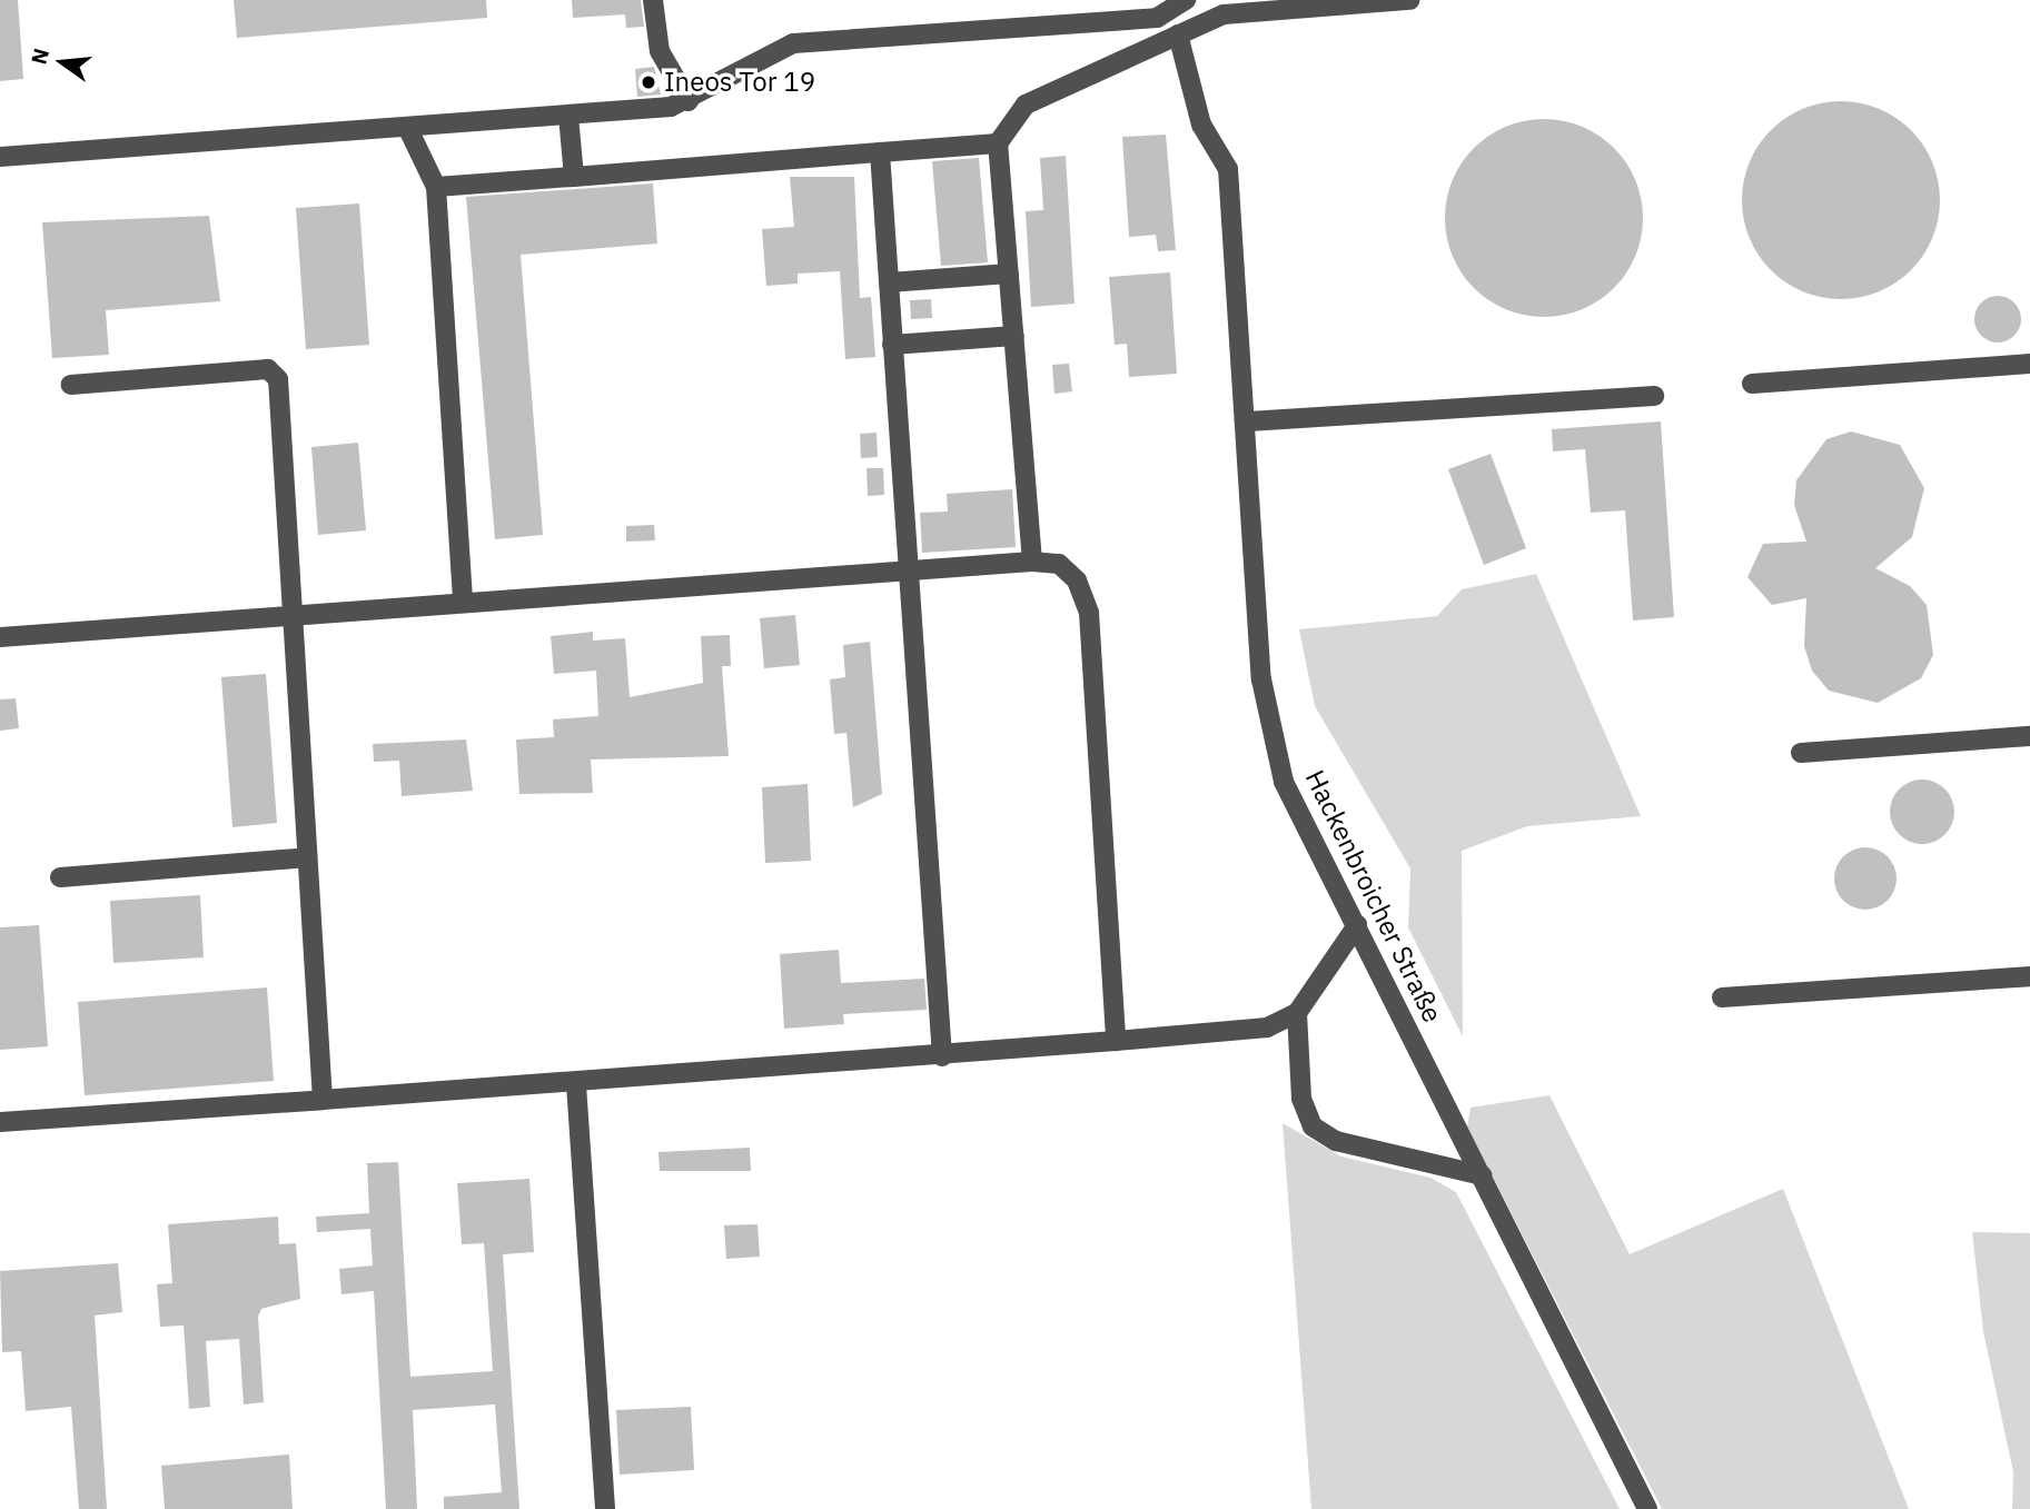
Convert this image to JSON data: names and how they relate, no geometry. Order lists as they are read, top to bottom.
{
  "streets": {
    "lane": ["Hackenbroicher Straße"]
  },
  "places": ["Ineos Tor 19"],
  "north": "left"
}
